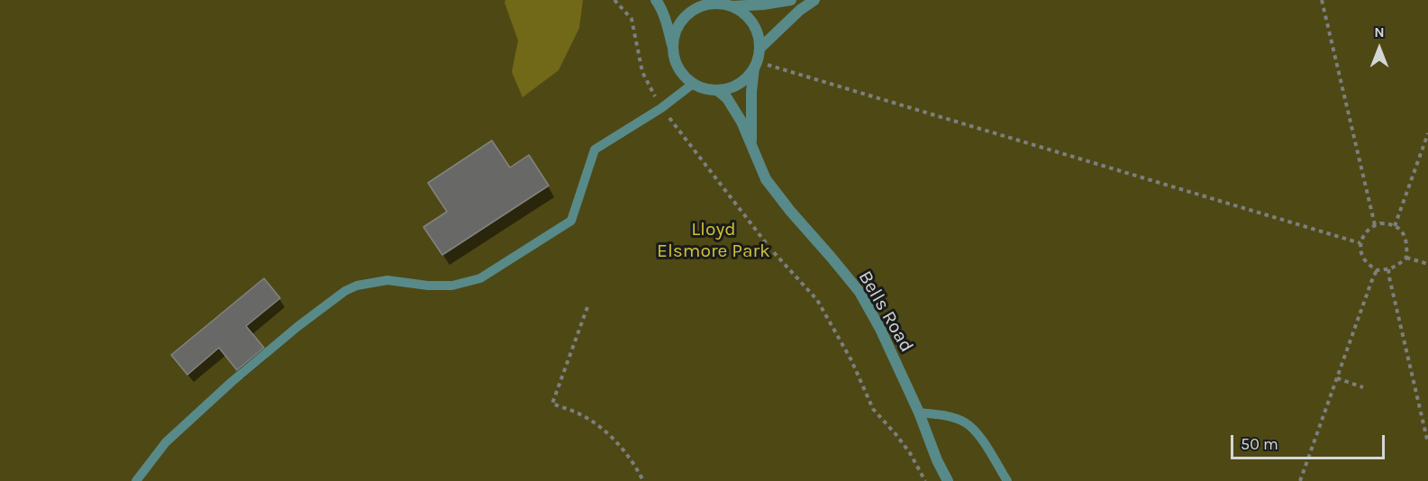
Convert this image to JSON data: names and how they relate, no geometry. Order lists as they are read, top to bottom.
{
  "streets": {
    "street": ["Bells Road"]
  },
  "parks": ["Lloyd Elsmore Park"],
  "scale_bar": "50 m",
  "north": "top"
}
